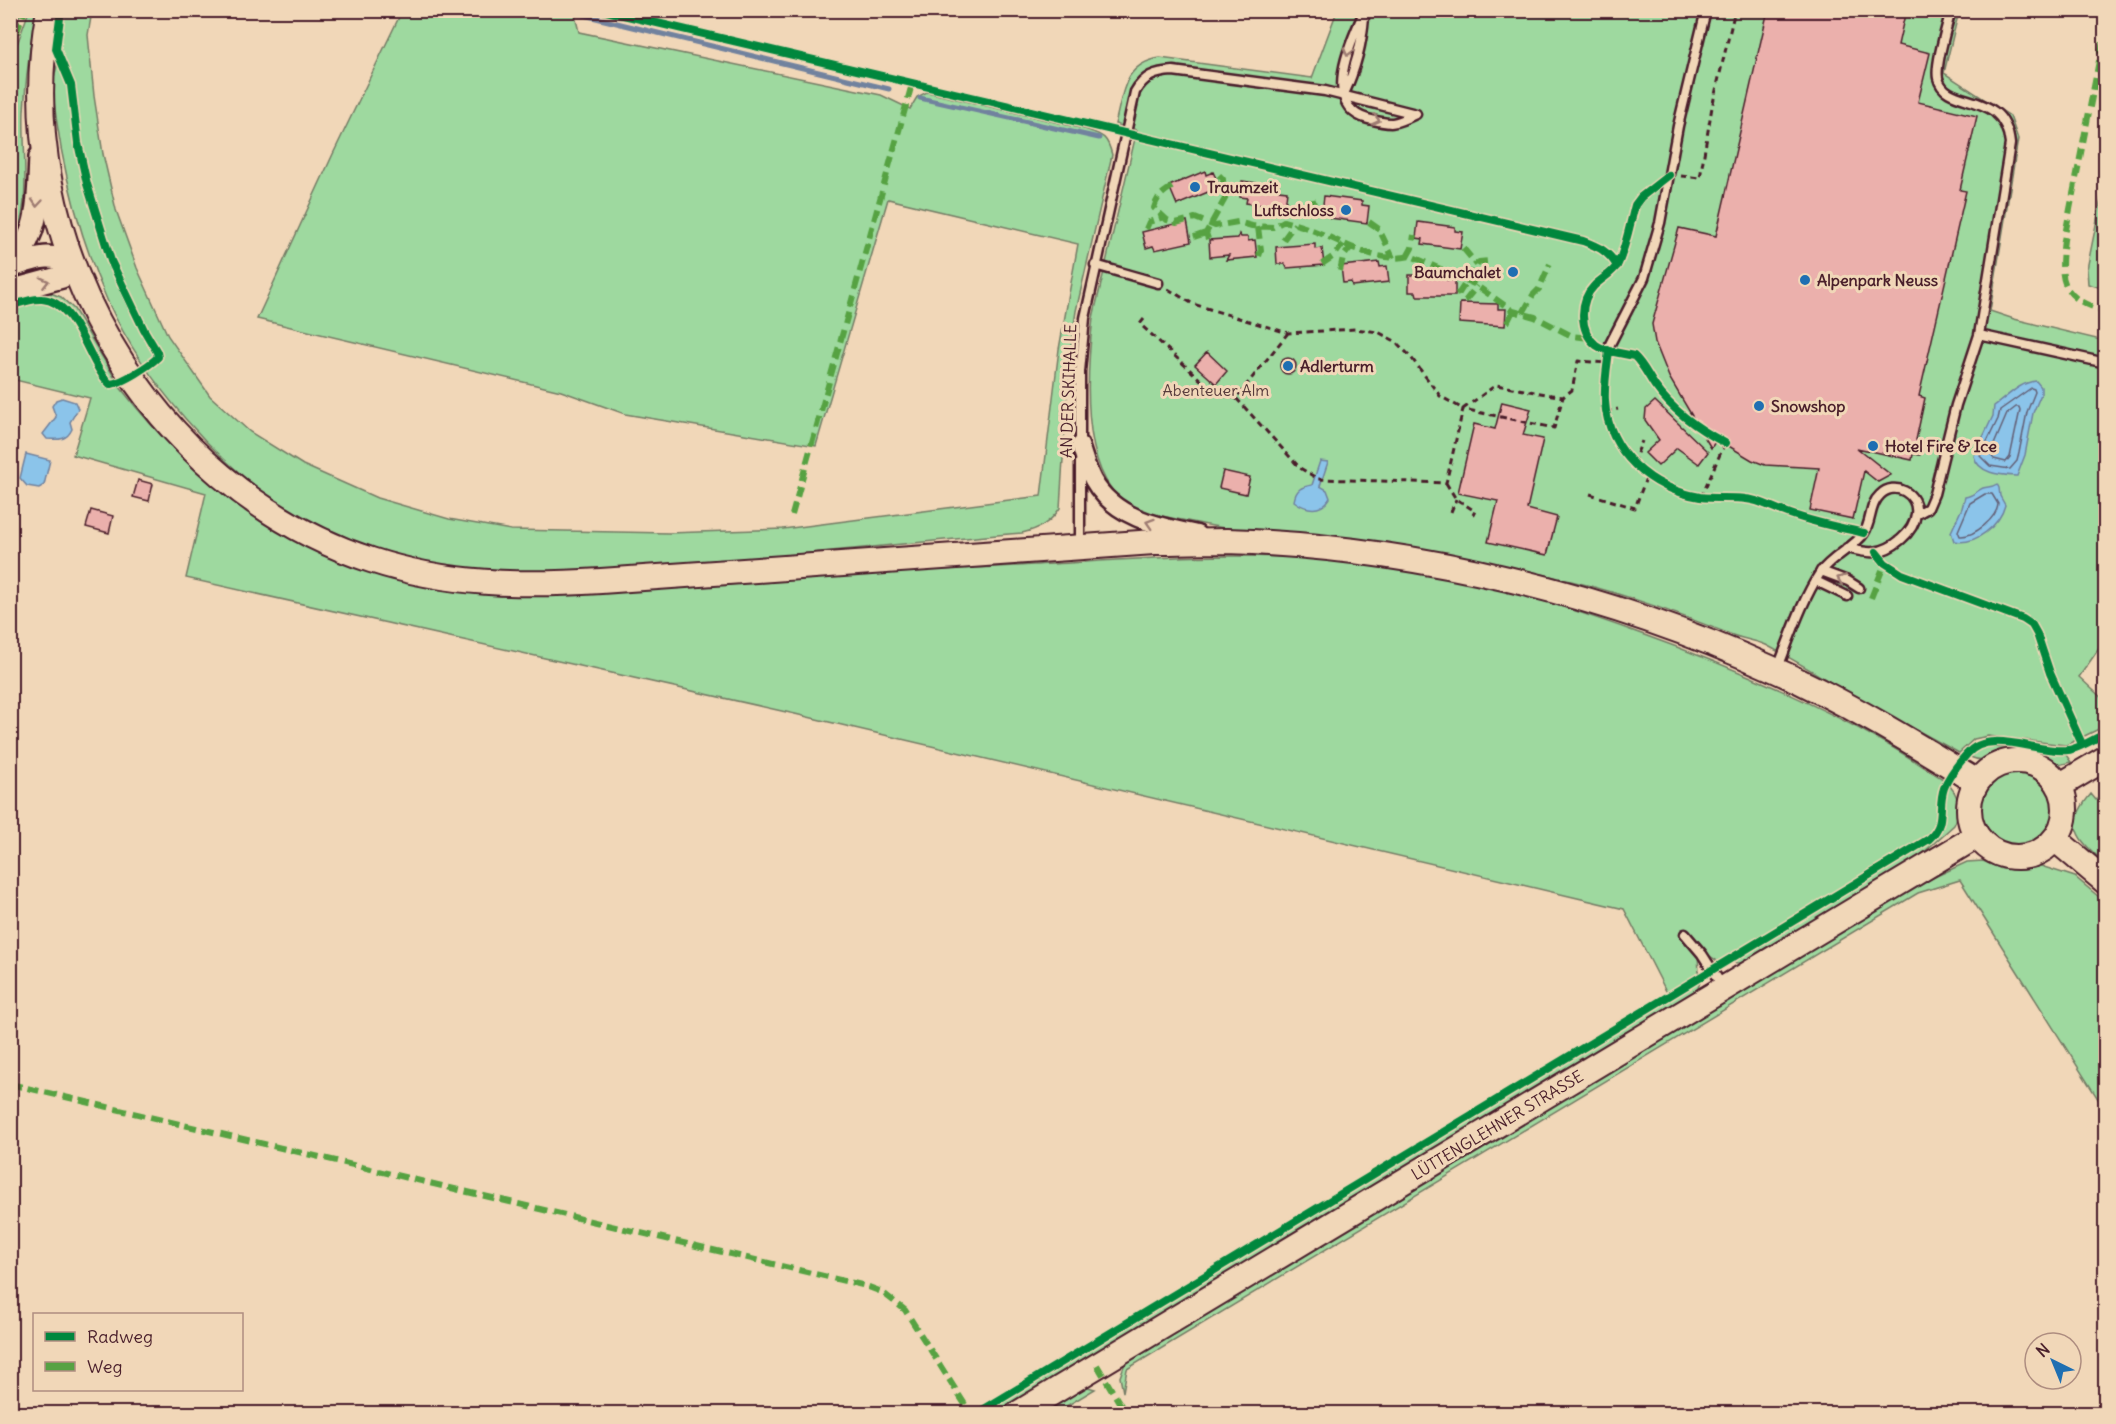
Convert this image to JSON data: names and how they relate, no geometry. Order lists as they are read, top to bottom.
{
  "streets": {
    "main road": ["LÜTTENGLEHNER STRASSE"],
    "lane": ["AN DER SKIHALLE"]
  },
  "parks": ["Abenteuer Alm"],
  "places": [
    "Traumzeit",
    "Luftschloss",
    "Baumchalet",
    "Alpenpark Neuss",
    "Adlerturm",
    "Snowshop",
    "Hotel Fire & Ice"
  ],
  "legend": ["Radweg", "Weg"],
  "north": "top left"
}
